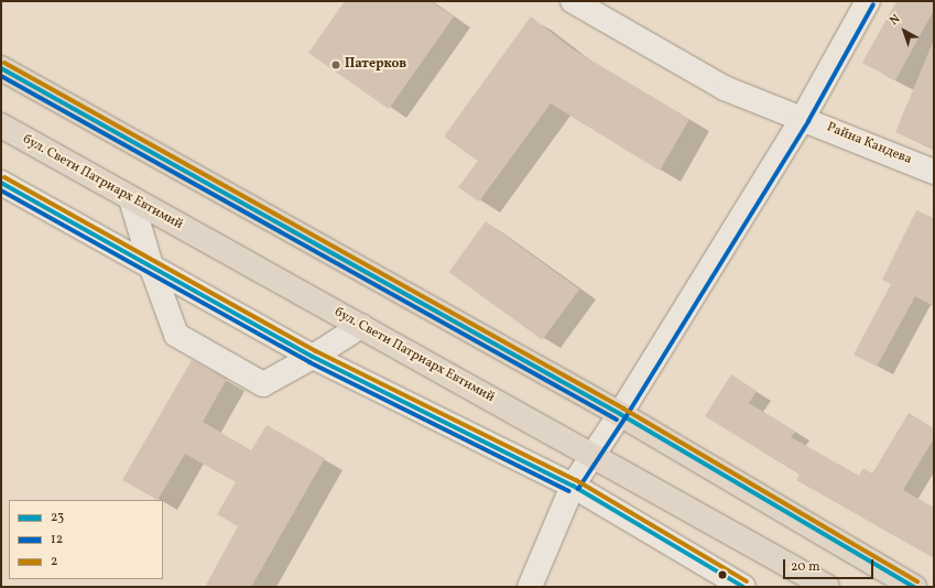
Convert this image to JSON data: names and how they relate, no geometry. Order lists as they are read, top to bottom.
{
  "streets": {
    "main road": ["бул. Свети Патриарх Евтимий"],
    "street": ["Райна Кандева"]
  },
  "places": ["Патерков"],
  "lines": ["transit line 12", "transit line 2", "transit line 23"],
  "legend": ["23", "12", "2"],
  "scale_bar": "20 m",
  "north": "top left"
}
